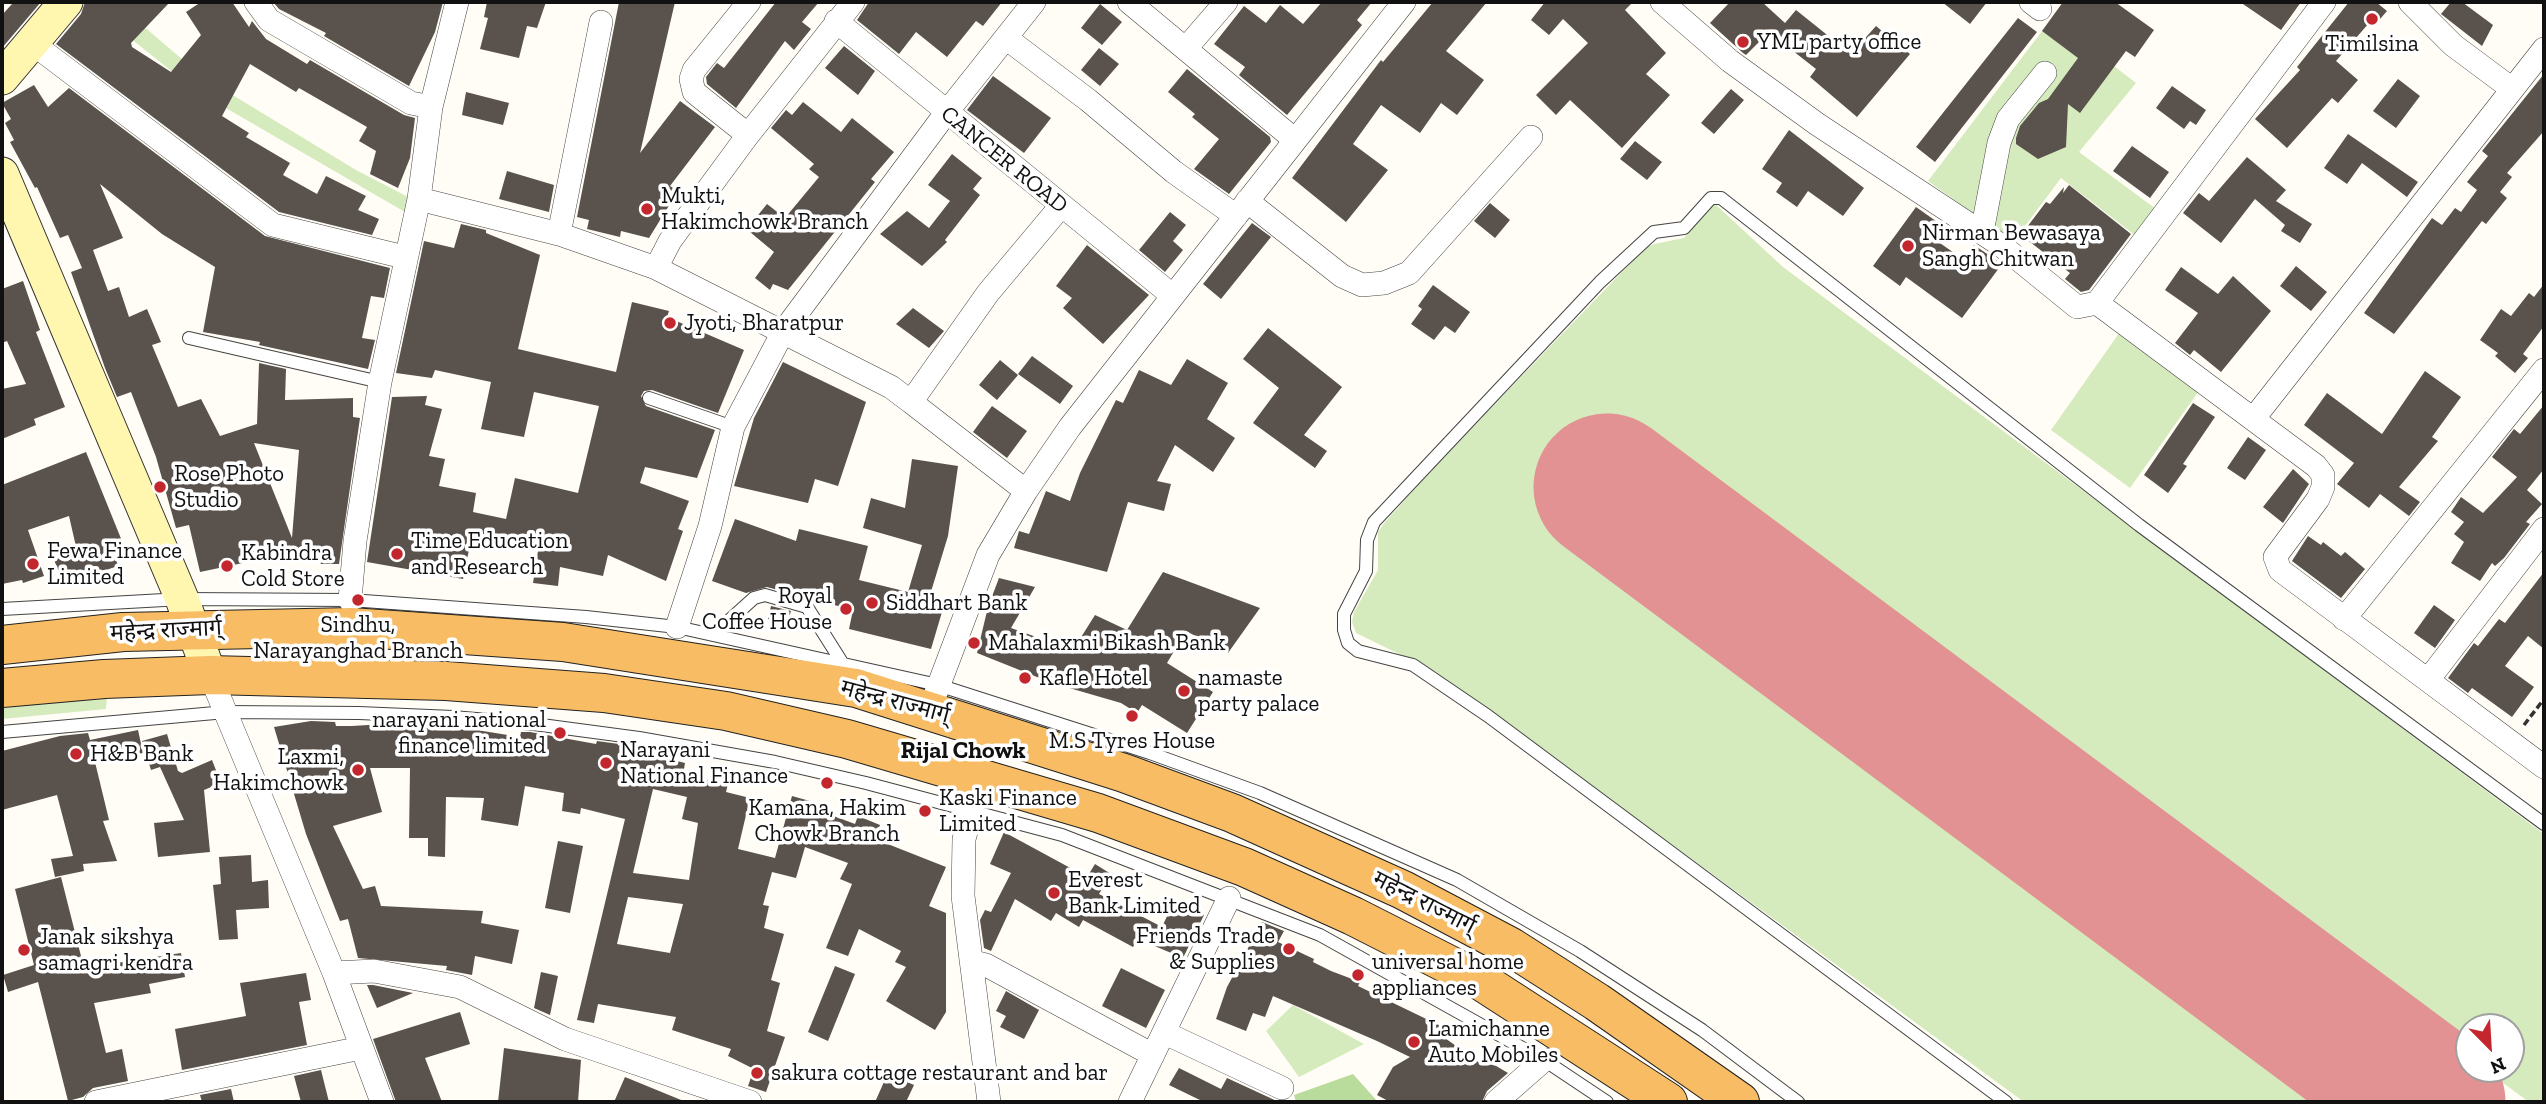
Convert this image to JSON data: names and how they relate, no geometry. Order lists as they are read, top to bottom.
{
  "streets": {
    "highway": ["महेन्द्र राज्मार्ग्"],
    "street": ["CANCER ROAD"]
  },
  "districts": ["Rijal Chowk"],
  "places": [
    "Timilsina",
    "YML party office",
    "Mukti, Hakimchowk Branch",
    "Nirman Bewasaya Sangh Chitwan",
    "Jyoti, Bharatpur",
    "Rose Photo Studio",
    "Time Education and Research",
    "Fewa Finance Limited",
    "Kabindra Cold Store",
    "Sindhu, Narayanghad Branch",
    "Siddhart Bank",
    "Royal Coffee House",
    "Mahalaxmi Bikash Bank",
    "Kafle Hotel",
    "namaste party palace",
    "M.S Tyres House",
    "narayani national finance limited",
    "H&B Bank",
    "Narayani National Finance",
    "Laxmi, Hakimchowk",
    "Kamana, Hakim Chowk Branch",
    "Kaski Finance Limited",
    "Everest Bank Limited",
    "Friends Trade & Supplies",
    "Janak sikshya samagri kendra",
    "universal home appliances",
    "Lamichanne Auto Mobiles",
    "sakura cottage restaurant and bar"
  ],
  "north": "bottom right"
}
